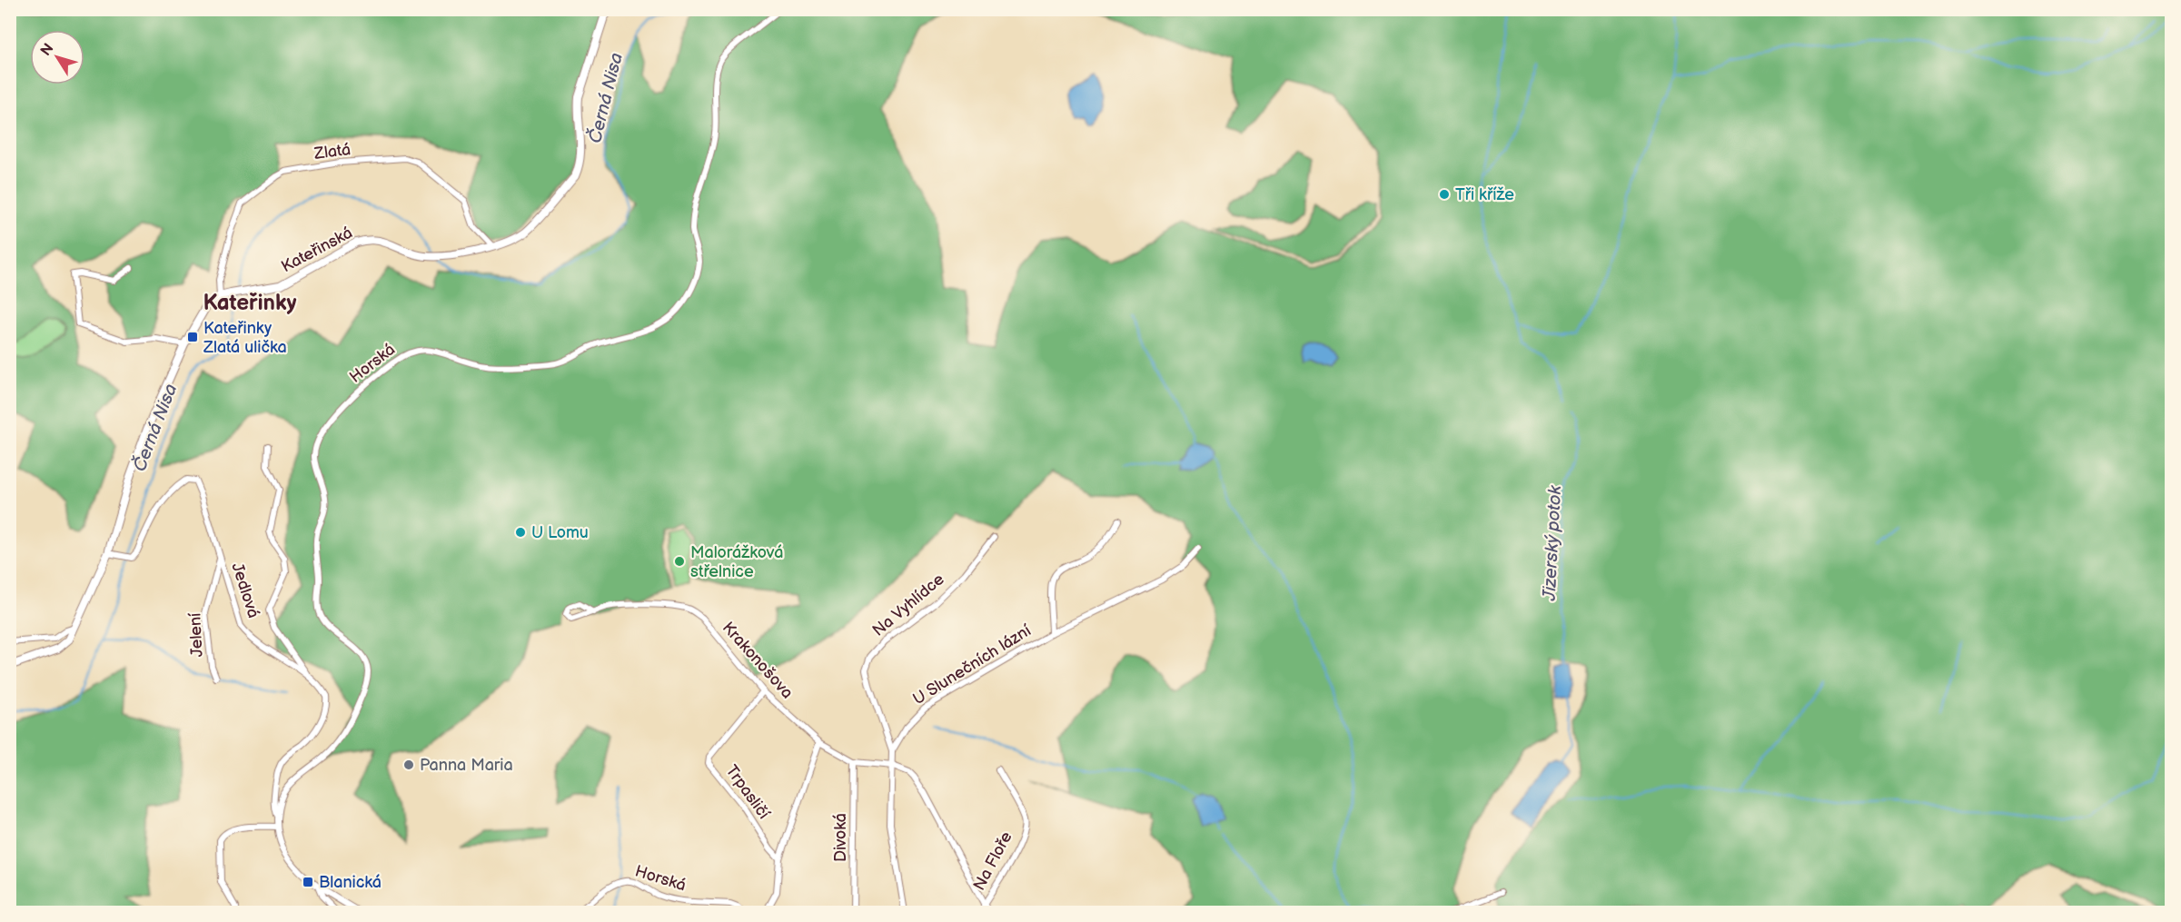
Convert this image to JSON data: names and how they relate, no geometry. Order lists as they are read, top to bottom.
{
  "streets": {
    "street": [
      "Zlatá",
      "Kateřinská",
      "Horská",
      "Jedlová",
      "Na Vyhlídce",
      "Jelení",
      "Krakonošova",
      "U Slunečních lázní",
      "Trpasličí",
      "Divoká",
      "Na Floře"
    ]
  },
  "crossings": [
    ["Zlatá", "Kateřinská"],
    ["Kateřinská", "Jedlová"],
    ["Horská", "Jedlová"],
    ["Jedlová", "Jelení"],
    ["Na Vyhlídce", "Krakonošova"],
    ["Na Vyhlídce", "U Slunečních lázní"],
    ["Krakonošova", "Trpasličí"],
    ["Krakonošova", "Divoká"]
  ],
  "districts": ["Kateřinky"],
  "water": ["Černá Nisa", "Jizerský potok"],
  "places": {
    "other": [
      "Tři kříže",
      "U Lomu",
      "Malorážková střelnice",
      "Panna Maria"
    ],
    "transit": ["Kateřinky Zlatá ulička", "Blanická"]
  },
  "north": "top left"
}
